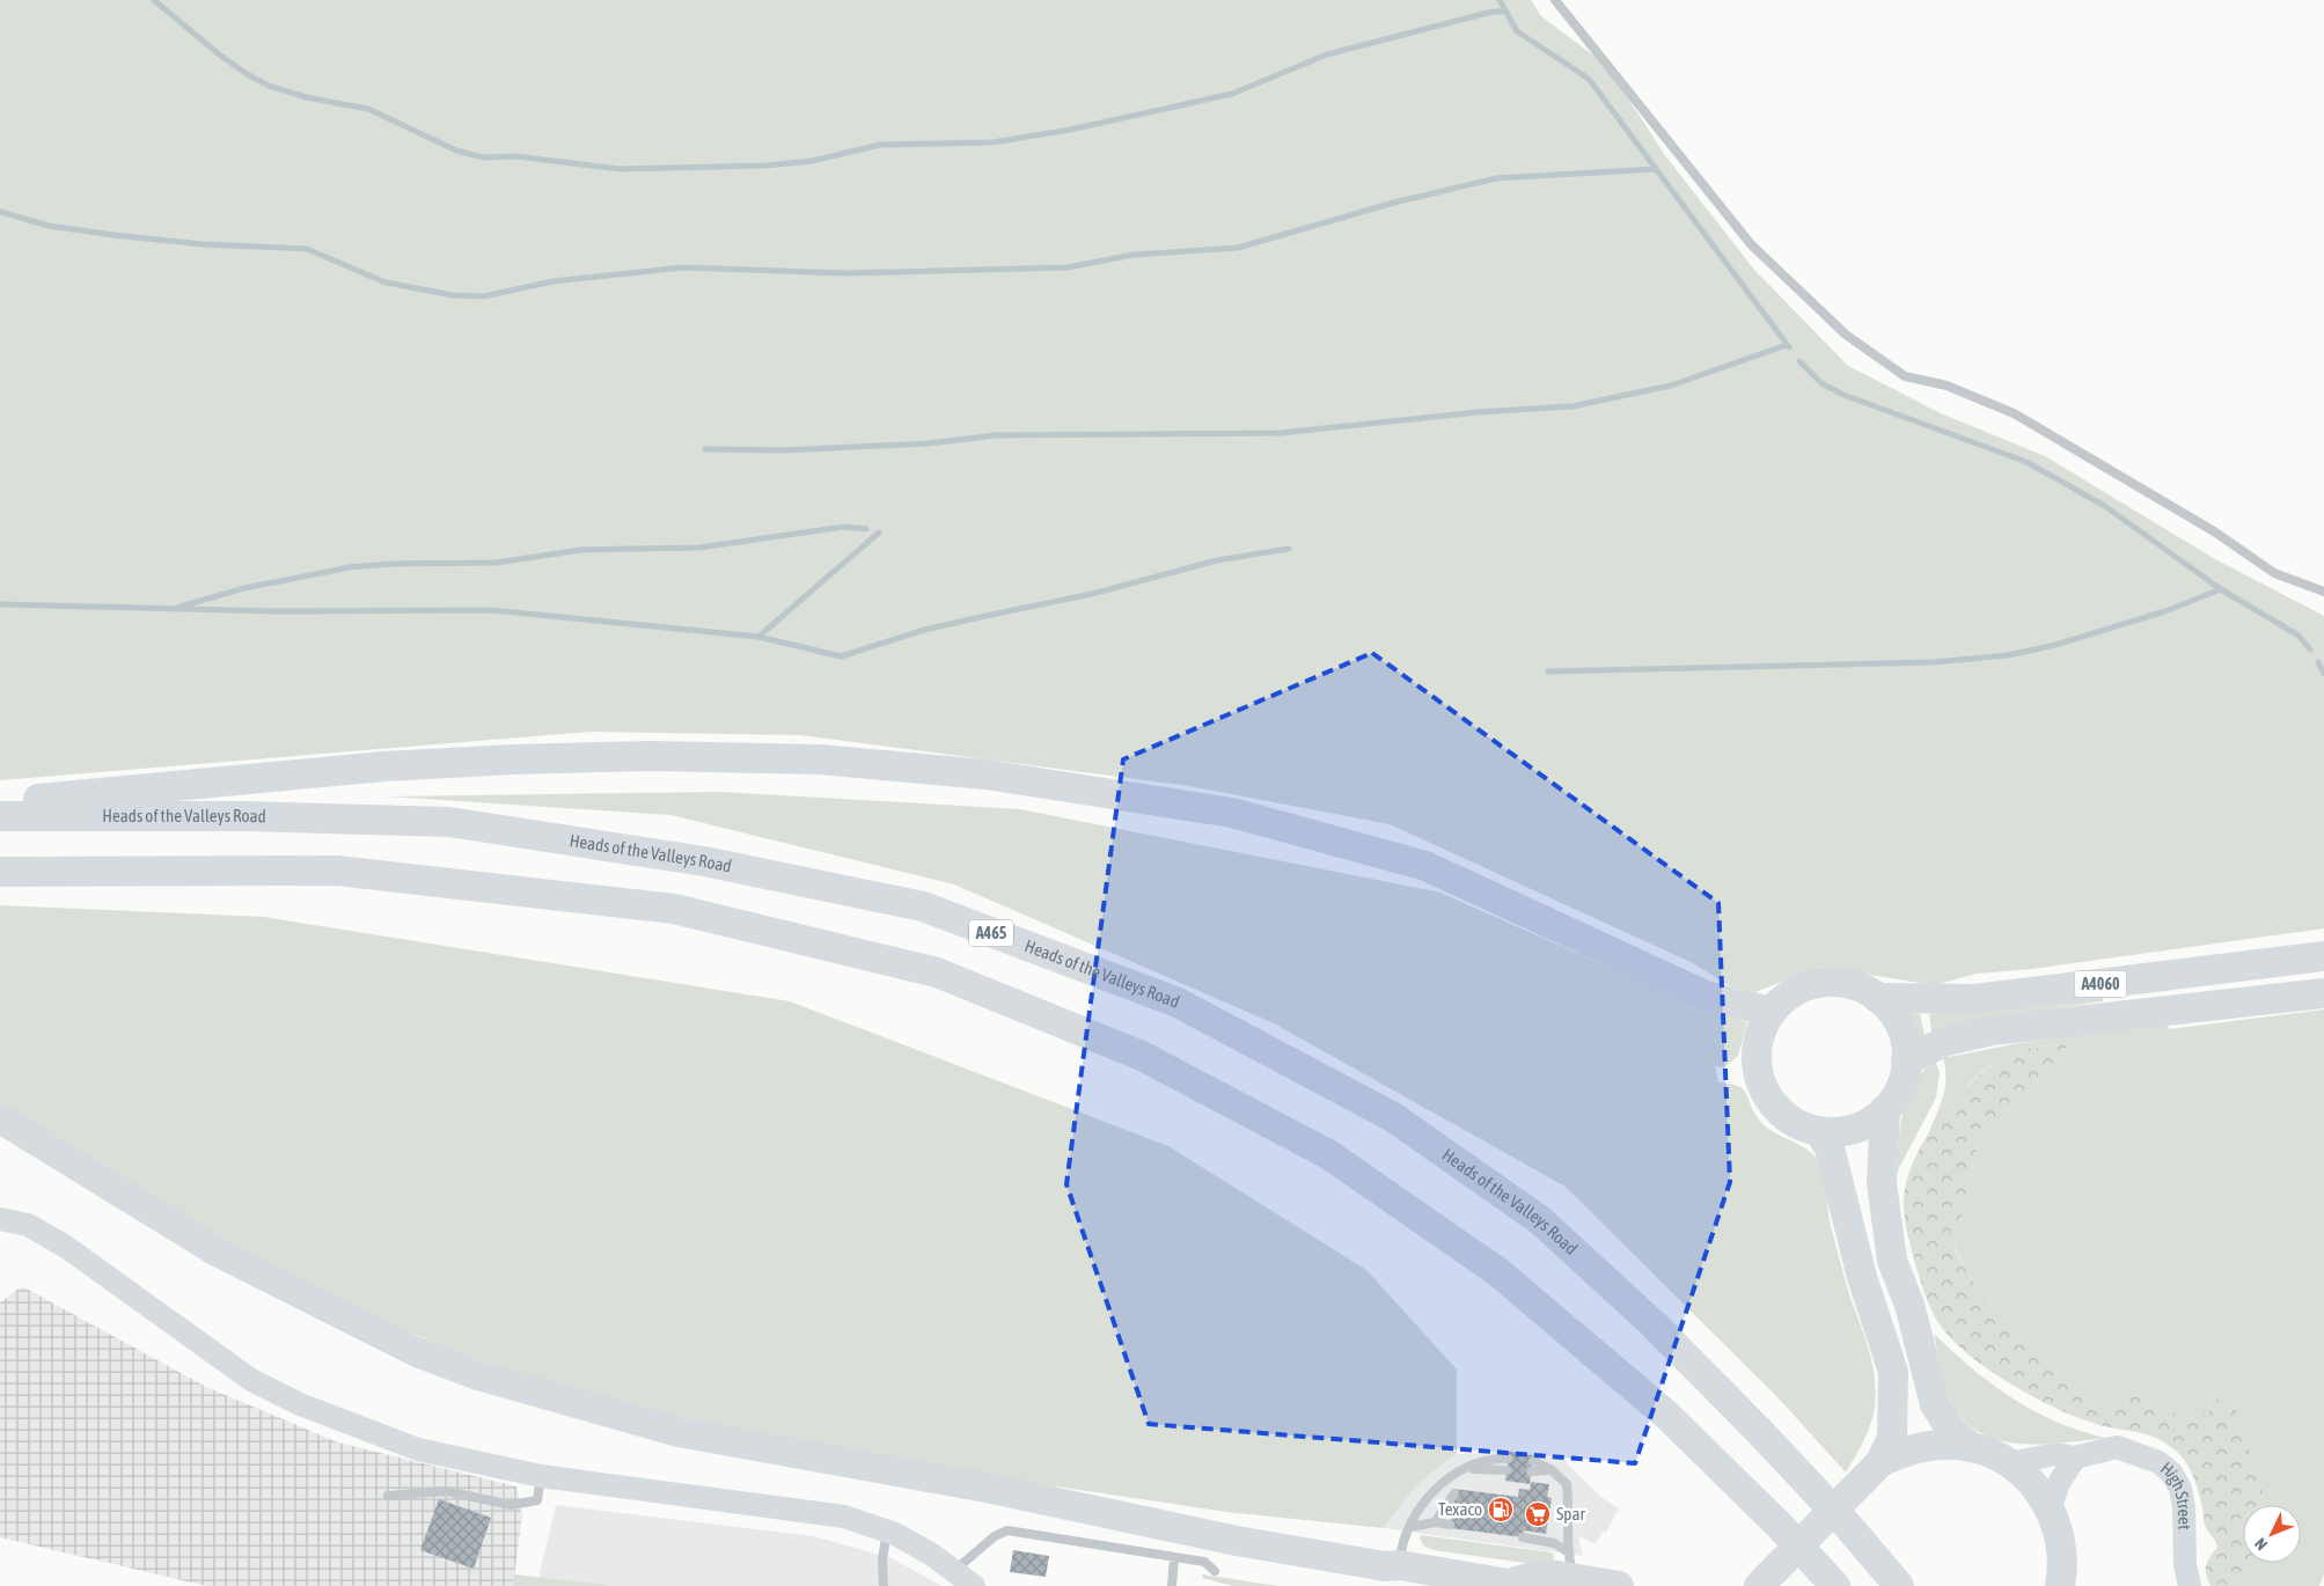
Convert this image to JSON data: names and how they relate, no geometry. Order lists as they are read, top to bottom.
{
  "streets": {
    "highway": ["Heads of the Valleys Road", "A465", "A4060"],
    "street": ["High Street"]
  },
  "places": {
    "fuel station": ["Texaco"],
    "supermarket": ["Spar"]
  },
  "north": "bottom left"
}
